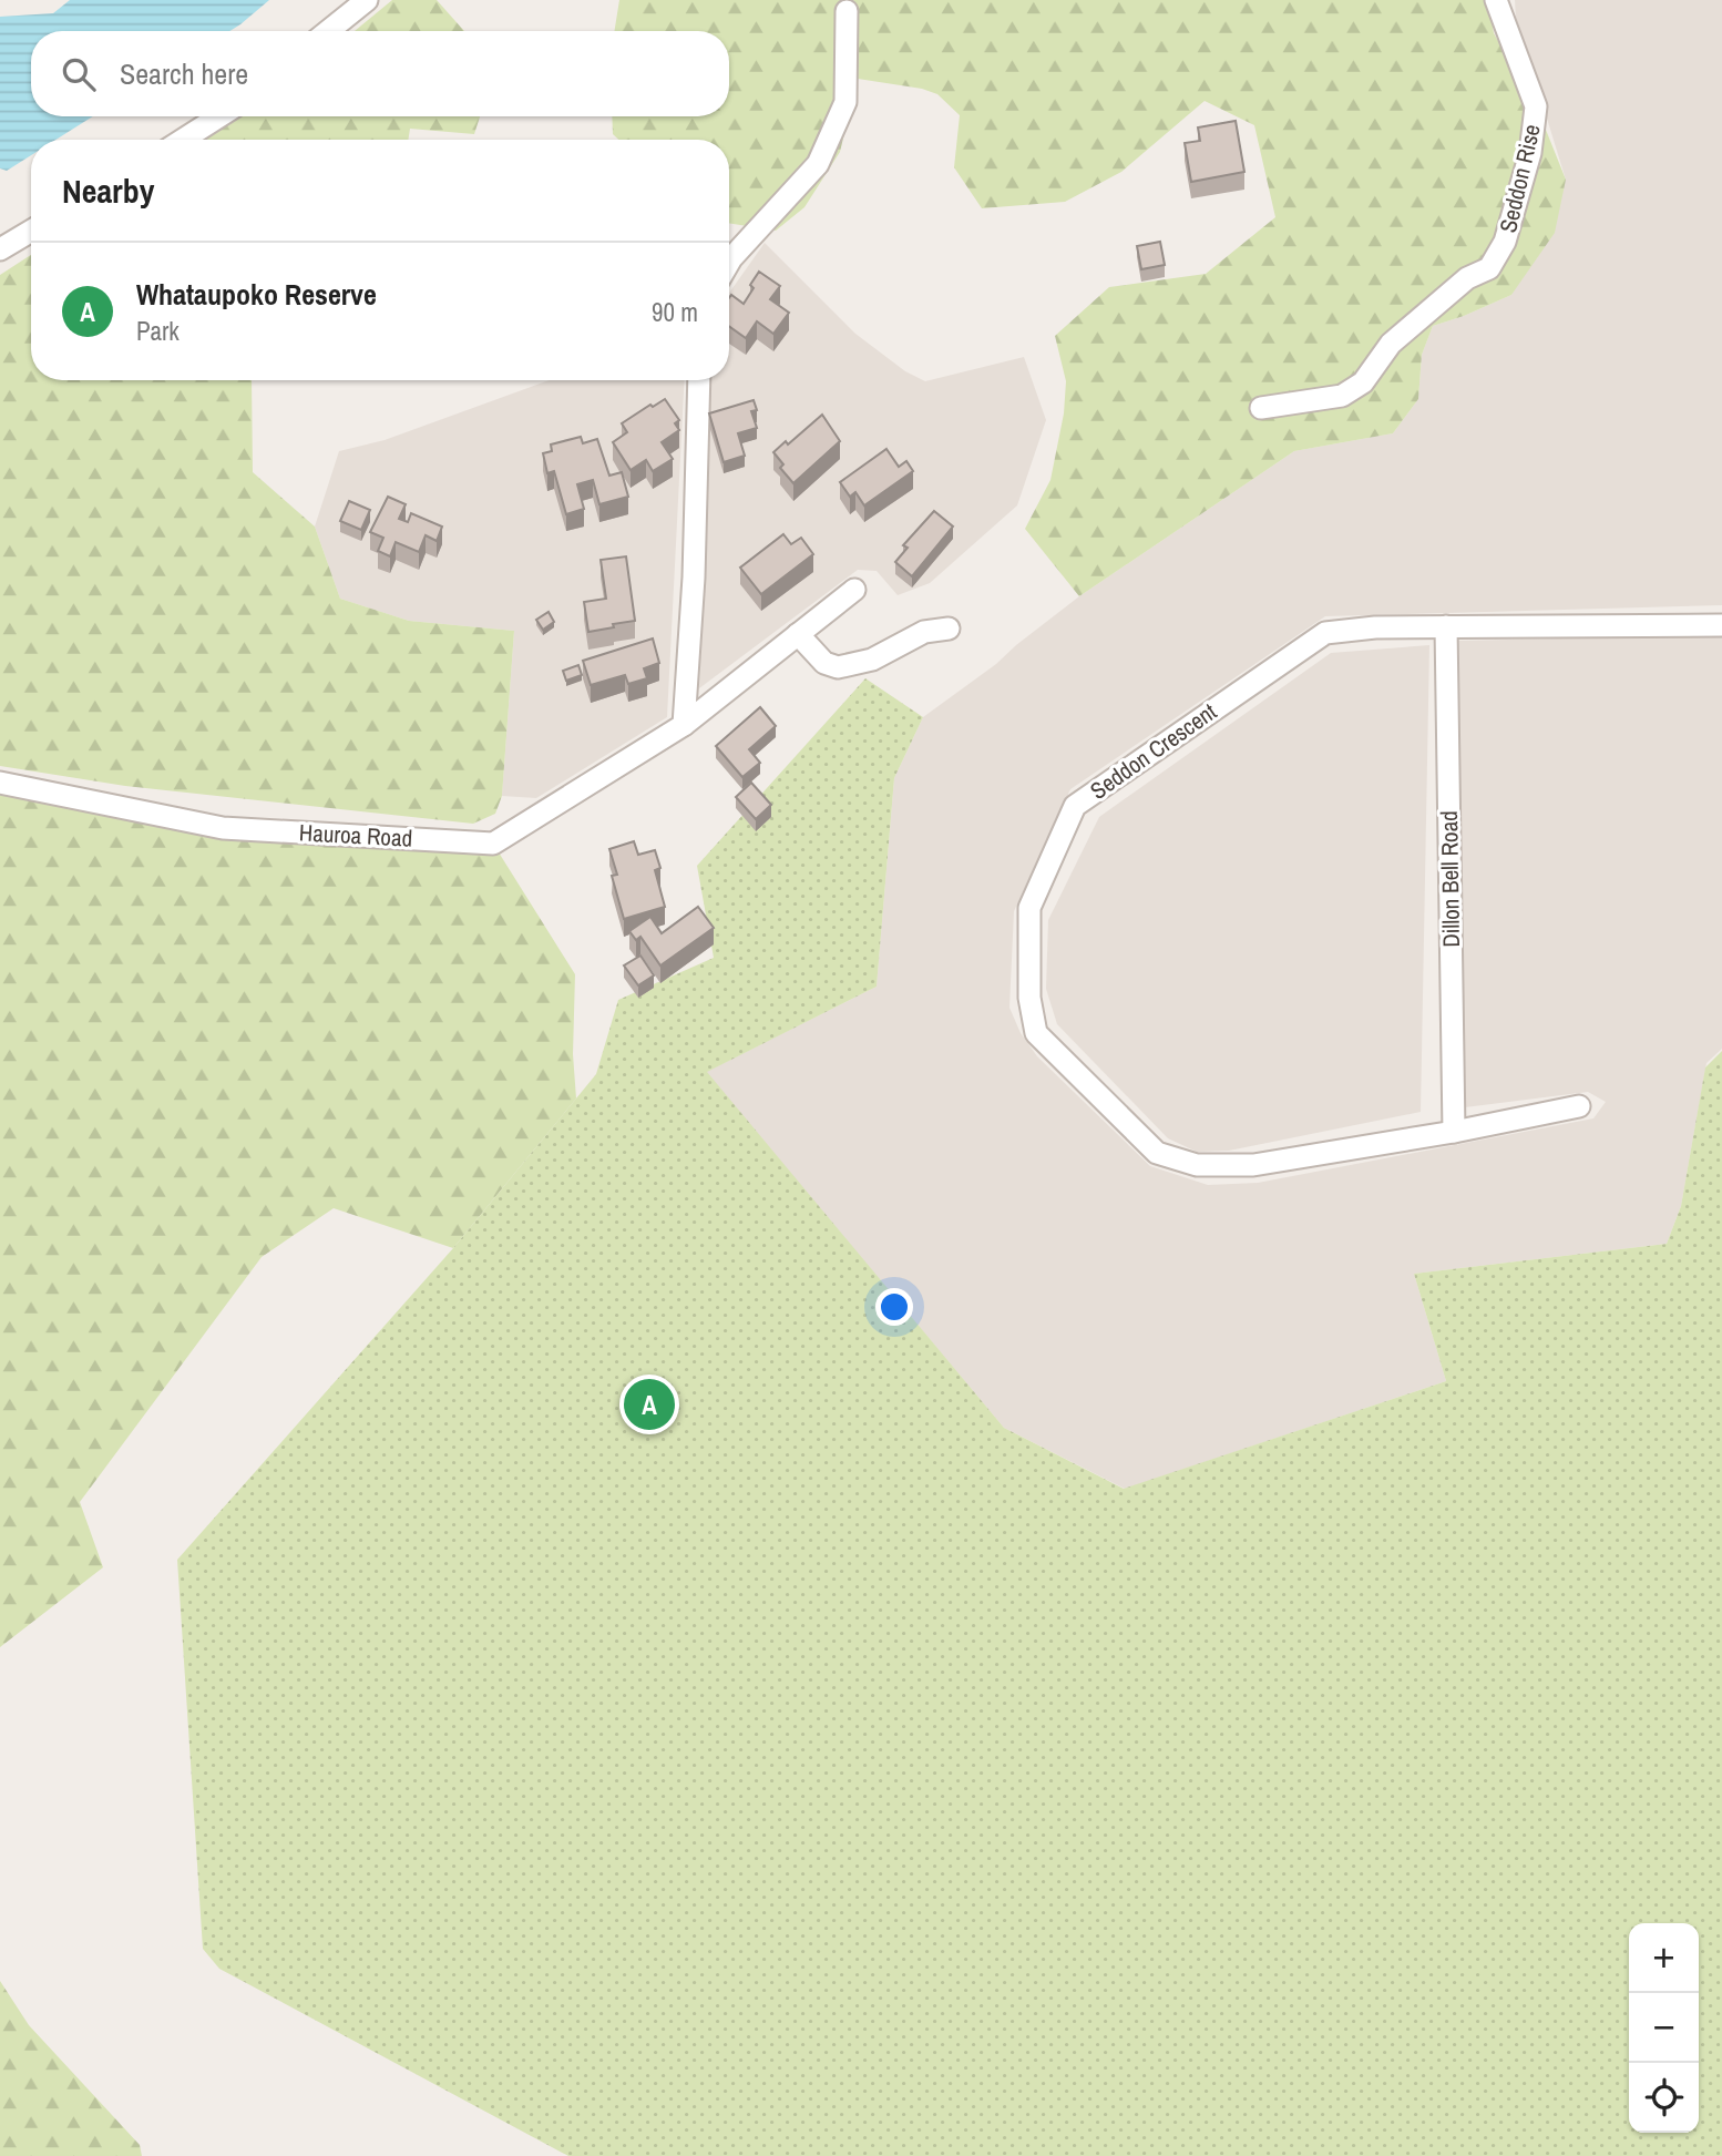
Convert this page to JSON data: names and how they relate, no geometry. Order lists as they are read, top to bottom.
{
  "streets": {
    "street": [
      "Seddon Rise",
      "Seddon Crescent",
      "Hauroa Road",
      "Dillon Bell Road"
    ]
  },
  "crossings": [
    ["Seddon Crescent", "Dillon Bell Road"]
  ],
  "page": {
    "search": "Search here",
    "heading": "Nearby",
    "list": [
      {
        "mark": "A",
        "name": "Whataupoko Reserve",
        "note": "Park",
        "value": "90 m"
      }
    ],
    "pins": "A",
    "map_buttons": ["+", "−"]
  }
}
